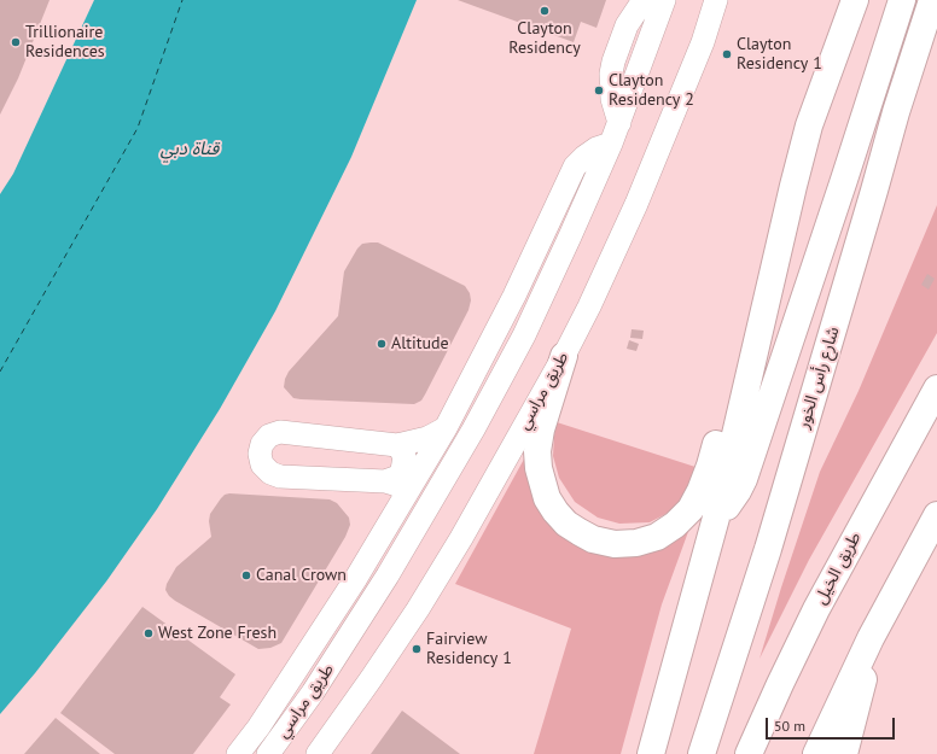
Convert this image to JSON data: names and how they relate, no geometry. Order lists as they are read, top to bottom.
{
  "streets": {
    "highway": ["شارع رأس الخور", "طريق الخيل"],
    "street": ["طريق مراسي"]
  },
  "water": ["قناة دبي"],
  "places": [
    "Clayton Residency",
    "Trillionaire Residences",
    "Clayton Residency 1",
    "Clayton Residency 2",
    "Altitude",
    "Canal Crown",
    "West Zone Fresh",
    "Fairview Residency 1"
  ],
  "scale_bar": "50 m"
}
